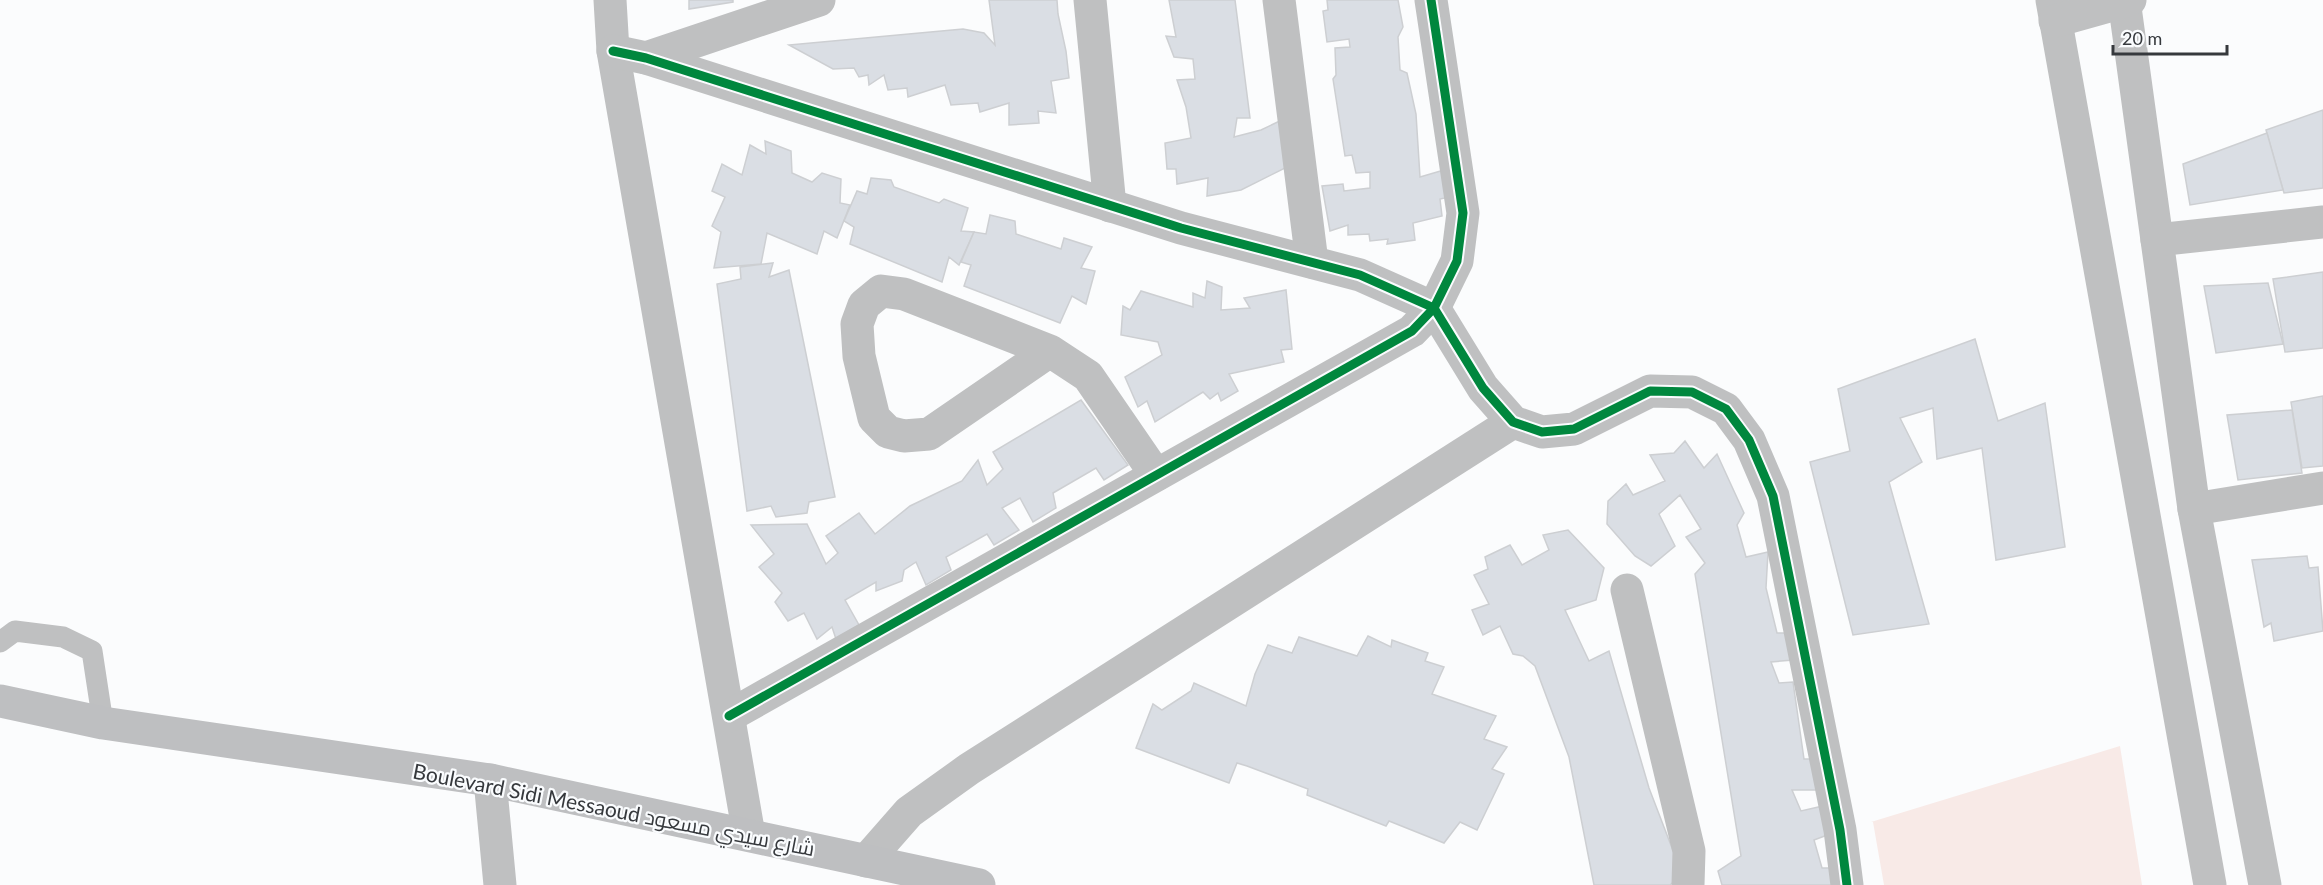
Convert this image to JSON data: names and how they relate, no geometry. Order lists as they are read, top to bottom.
{
  "streets": {
    "street": ["Boulevard Sidi Messaoud شارع سيدي مسعود"]
  },
  "scale_bar": "20 m"
}
